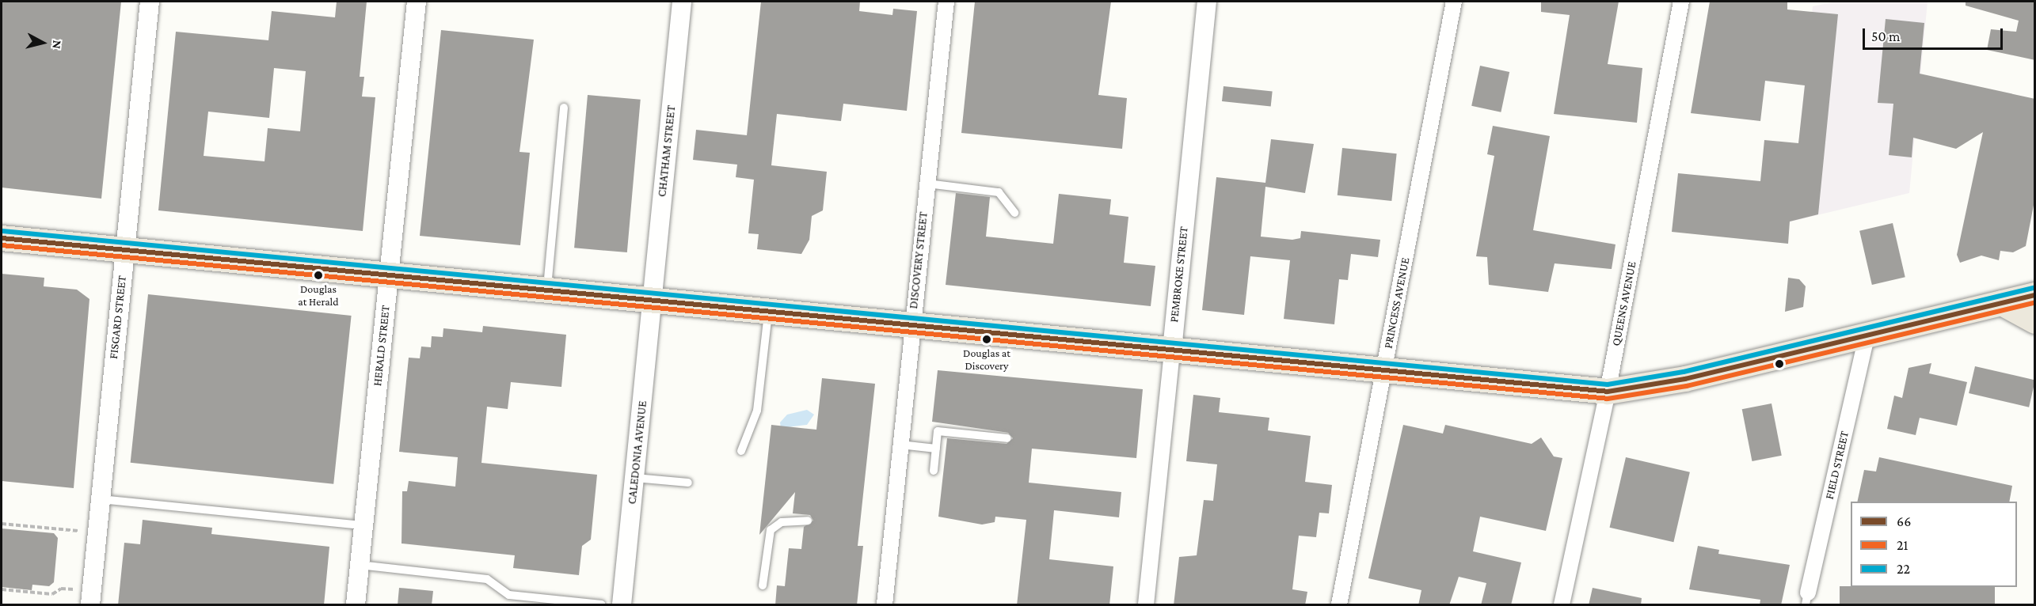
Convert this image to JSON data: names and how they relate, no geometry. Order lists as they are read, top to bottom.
{
  "streets": {
    "street": [
      "CHATHAM STREET",
      "DISCOVERY STREET",
      "PEMBROKE STREET",
      "PRINCESS AVENUE",
      "QUEENS AVENUE",
      "FISGARD STREET",
      "HERALD STREET",
      "CALEDONIA AVENUE",
      "FIELD STREET"
    ]
  },
  "crossings": [
    ["CHATHAM STREET", "CALEDONIA AVENUE"]
  ],
  "places": ["Douglas at Herald", "Douglas at Discovery"],
  "lines": ["transit line 22", "transit line 66", "transit line 21"],
  "legend": ["66", "21", "22"],
  "scale_bar": "50 m",
  "north": "right"
}
